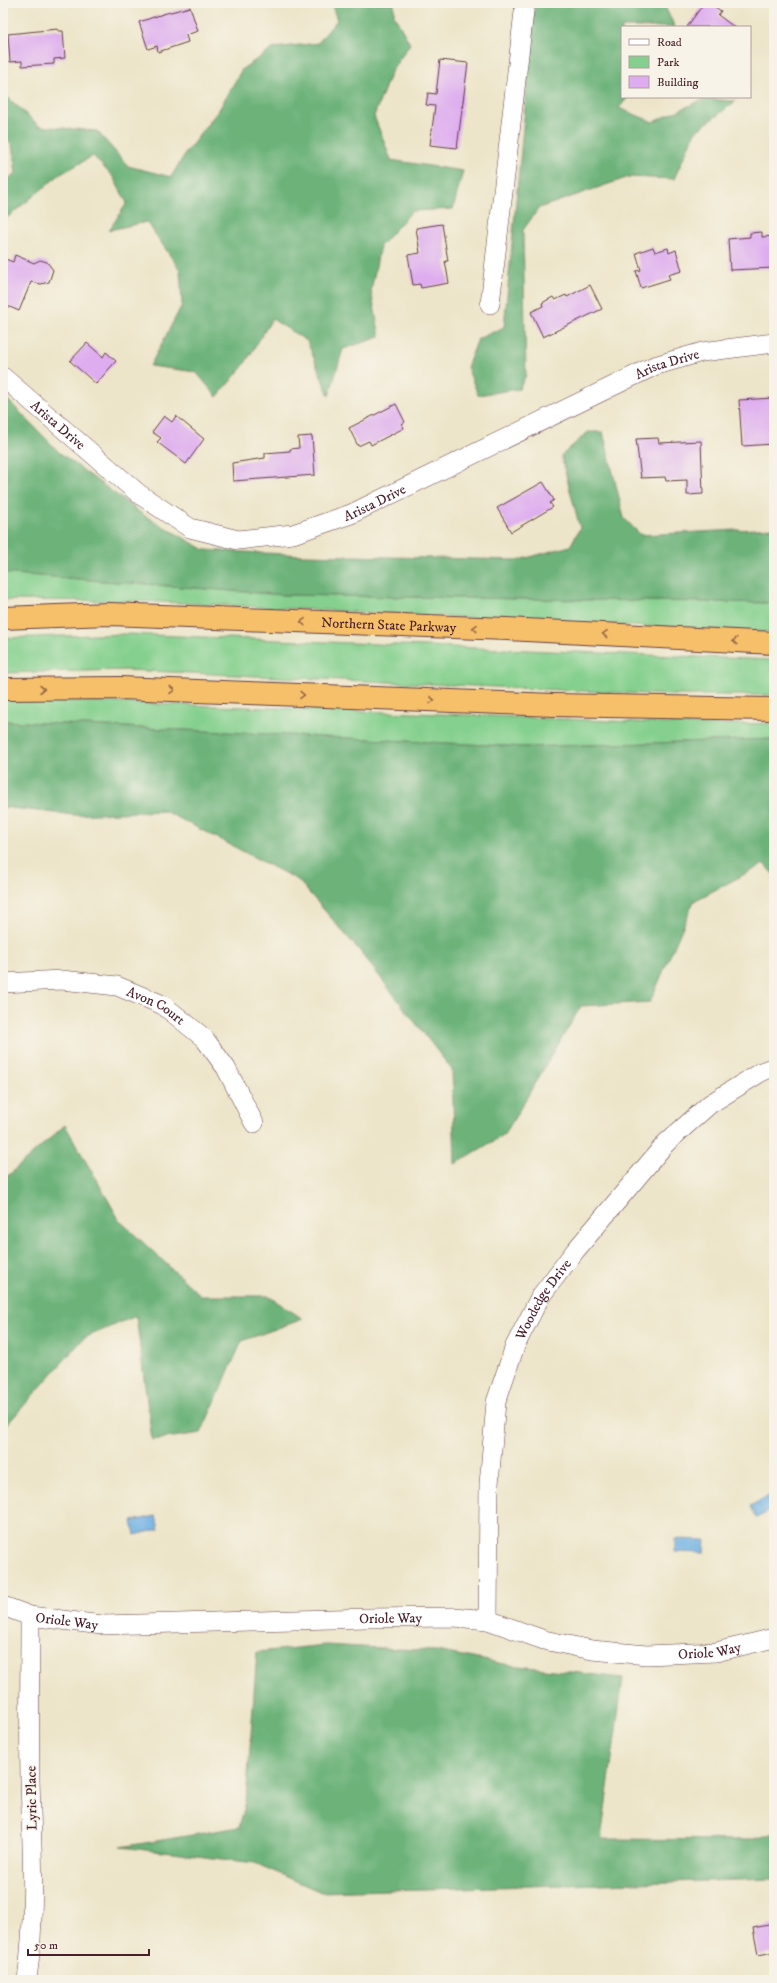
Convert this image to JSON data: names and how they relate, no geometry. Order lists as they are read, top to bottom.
{
  "streets": {
    "highway": ["Northern State Parkway"],
    "street": [
      "Arista Drive",
      "Avon Court",
      "Woodedge Drive",
      "Oriole Way",
      "Lyric Place"
    ]
  },
  "crossings": [
    ["Woodedge Drive", "Oriole Way"],
    ["Oriole Way", "Lyric Place"]
  ],
  "legend": ["Road", "Park", "Building"],
  "scale_bar": "50 m"
}
